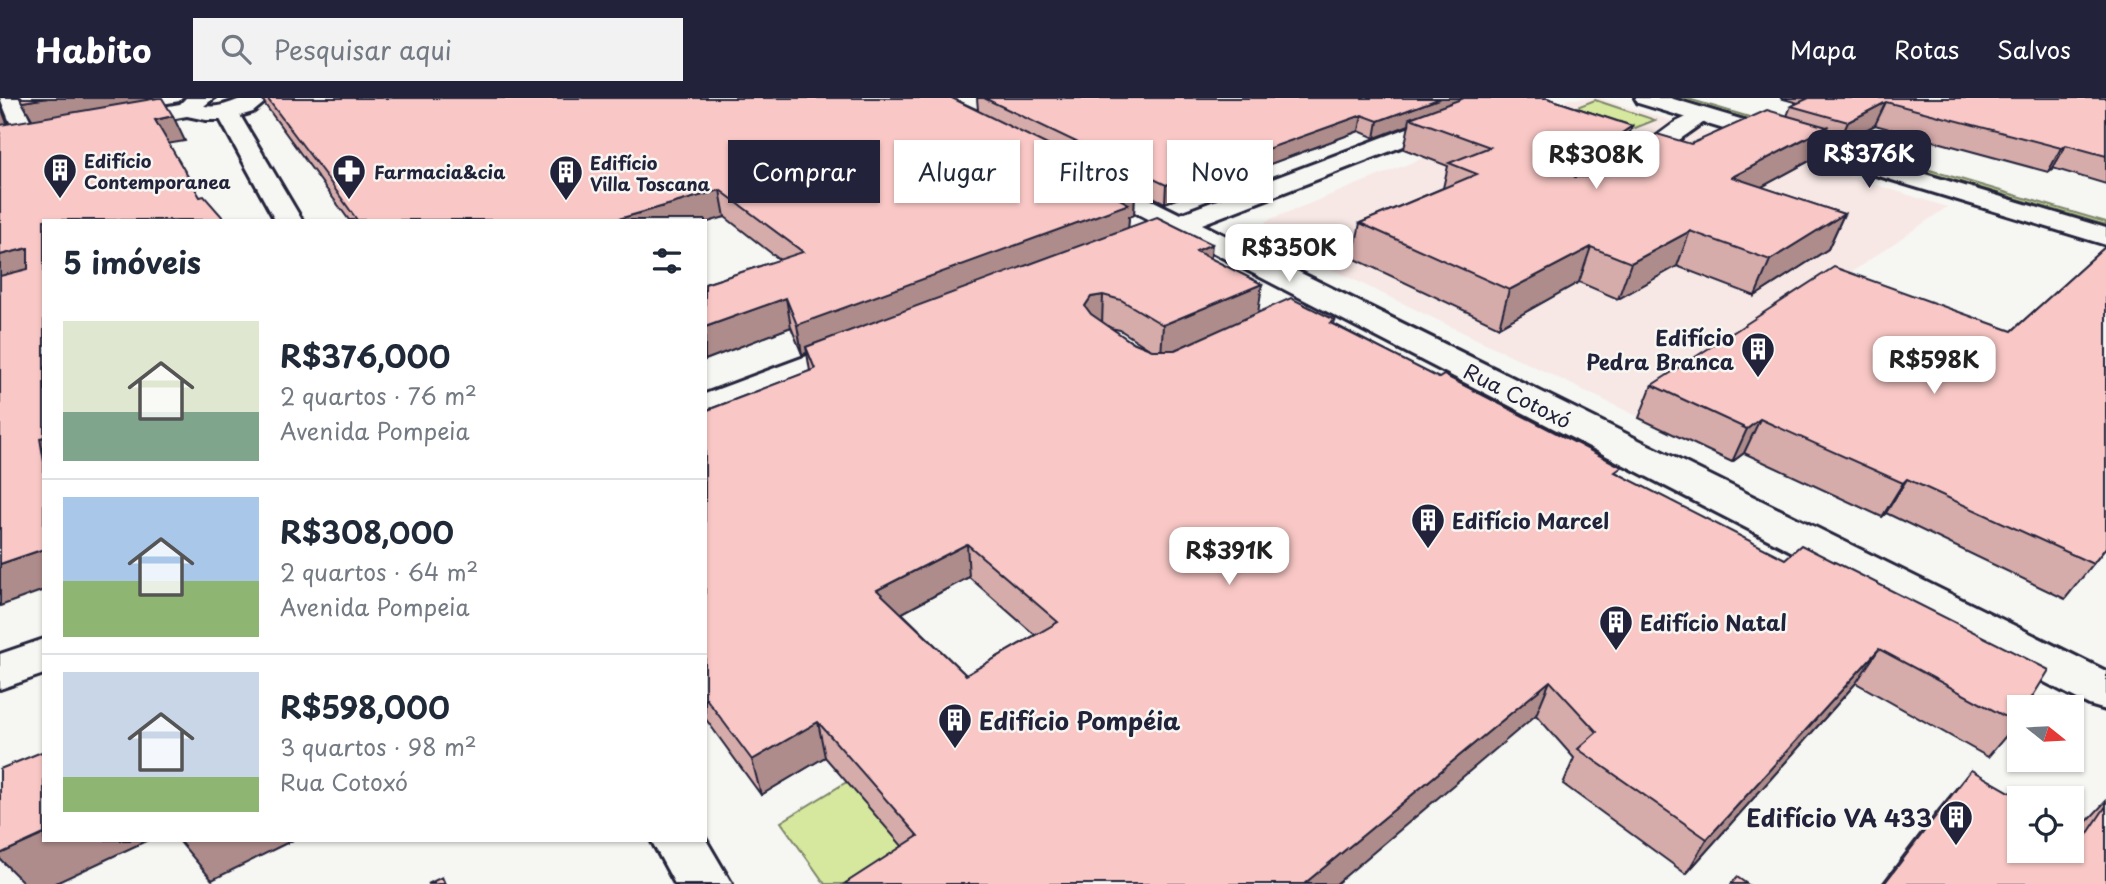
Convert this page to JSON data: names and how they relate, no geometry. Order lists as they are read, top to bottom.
{
  "streets": {
    "street": ["Rua Cotoxó"]
  },
  "places": {
    "building": [
      "Edifício Contemporanea",
      "Edifício Villa Toscana",
      "Edifício Pedra Branca",
      "Edifício Marcel",
      "Edifício Natal",
      "Edifício Pompéia",
      "Edifício VA 433"
    ],
    "pharmacy": ["Farmacia&cia"]
  },
  "north": "right",
  "page": {
    "header": "Habito",
    "search": "Pesquisar aqui",
    "nav": ["Mapa", "Rotas", "Salvos"],
    "price": [
      "R$376K",
      "R$308K",
      "R$350K",
      "R$598K",
      "R$391K"
    ],
    "chip": [
      "Comprar",
      "Alugar",
      "Filtros",
      "Novo"
    ],
    "heading": "5 imóveis",
    "list": [
      {
        "name": "R$376,000",
        "note": "2 quartos · 76 m² · Avenida Pompeia"
      },
      {
        "name": "R$308,000",
        "note": "2 quartos · 64 m² · Avenida Pompeia"
      },
      {
        "name": "R$598,000",
        "note": "3 quartos · 98 m² · Rua Cotoxó"
      }
    ]
  }
}
